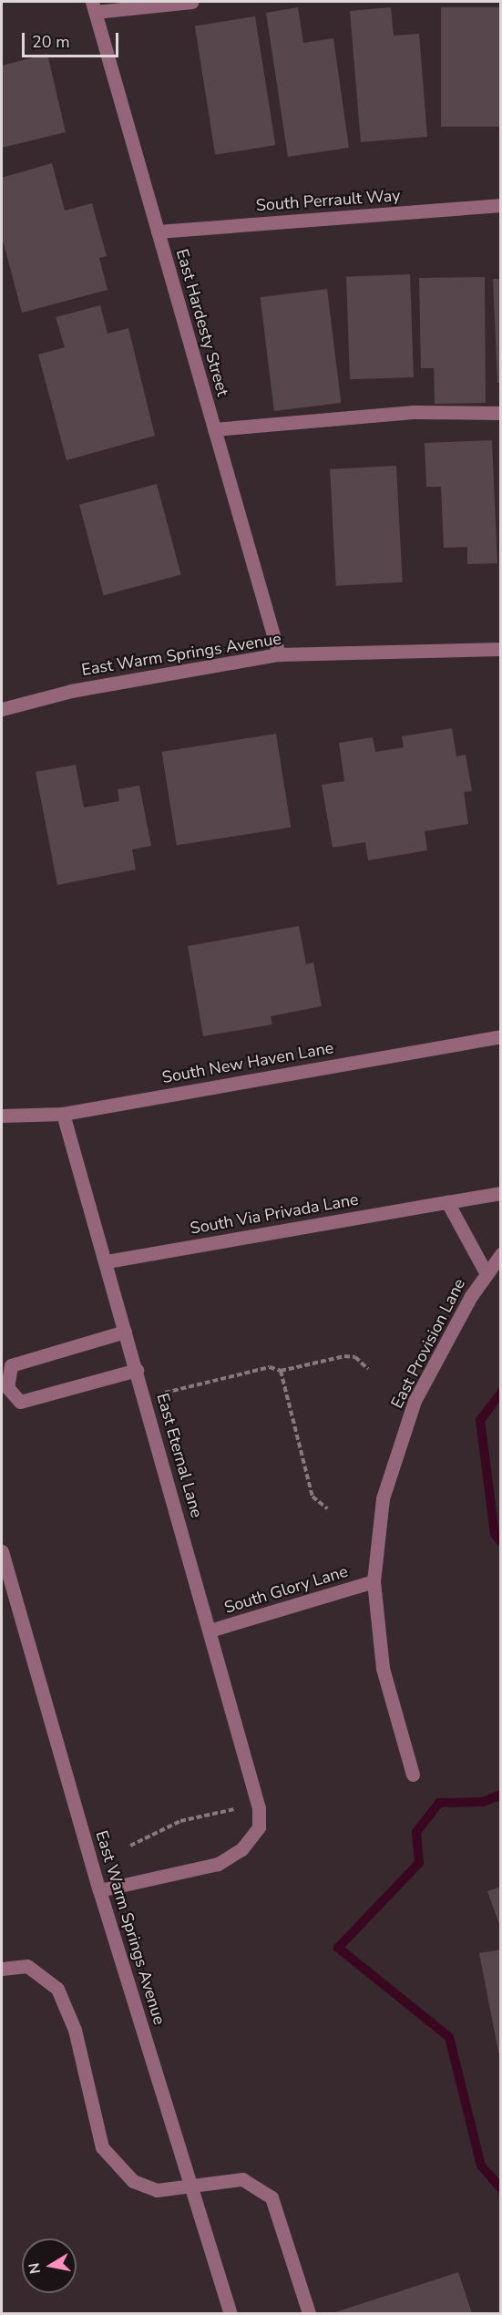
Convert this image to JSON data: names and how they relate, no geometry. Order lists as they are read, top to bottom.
{
  "streets": {
    "street": [
      "South Perrault Way",
      "East Hardesty Street",
      "East Warm Springs Avenue",
      "South New Haven Lane",
      "South Via Privada Lane",
      "East Provision Lane",
      "East Eternal Lane",
      "South Glory Lane"
    ]
  },
  "crossings": [
    ["South Perrault Way", "East Hardesty Street"],
    ["East Hardesty Street", "East Warm Springs Avenue"],
    ["East Warm Springs Avenue", "East Eternal Lane"],
    ["South New Haven Lane", "East Eternal Lane"],
    ["South Via Privada Lane", "East Eternal Lane"],
    ["East Provision Lane", "South Glory Lane"],
    ["East Eternal Lane", "South Glory Lane"]
  ],
  "scale_bar": "20 m",
  "north": "left"
}
